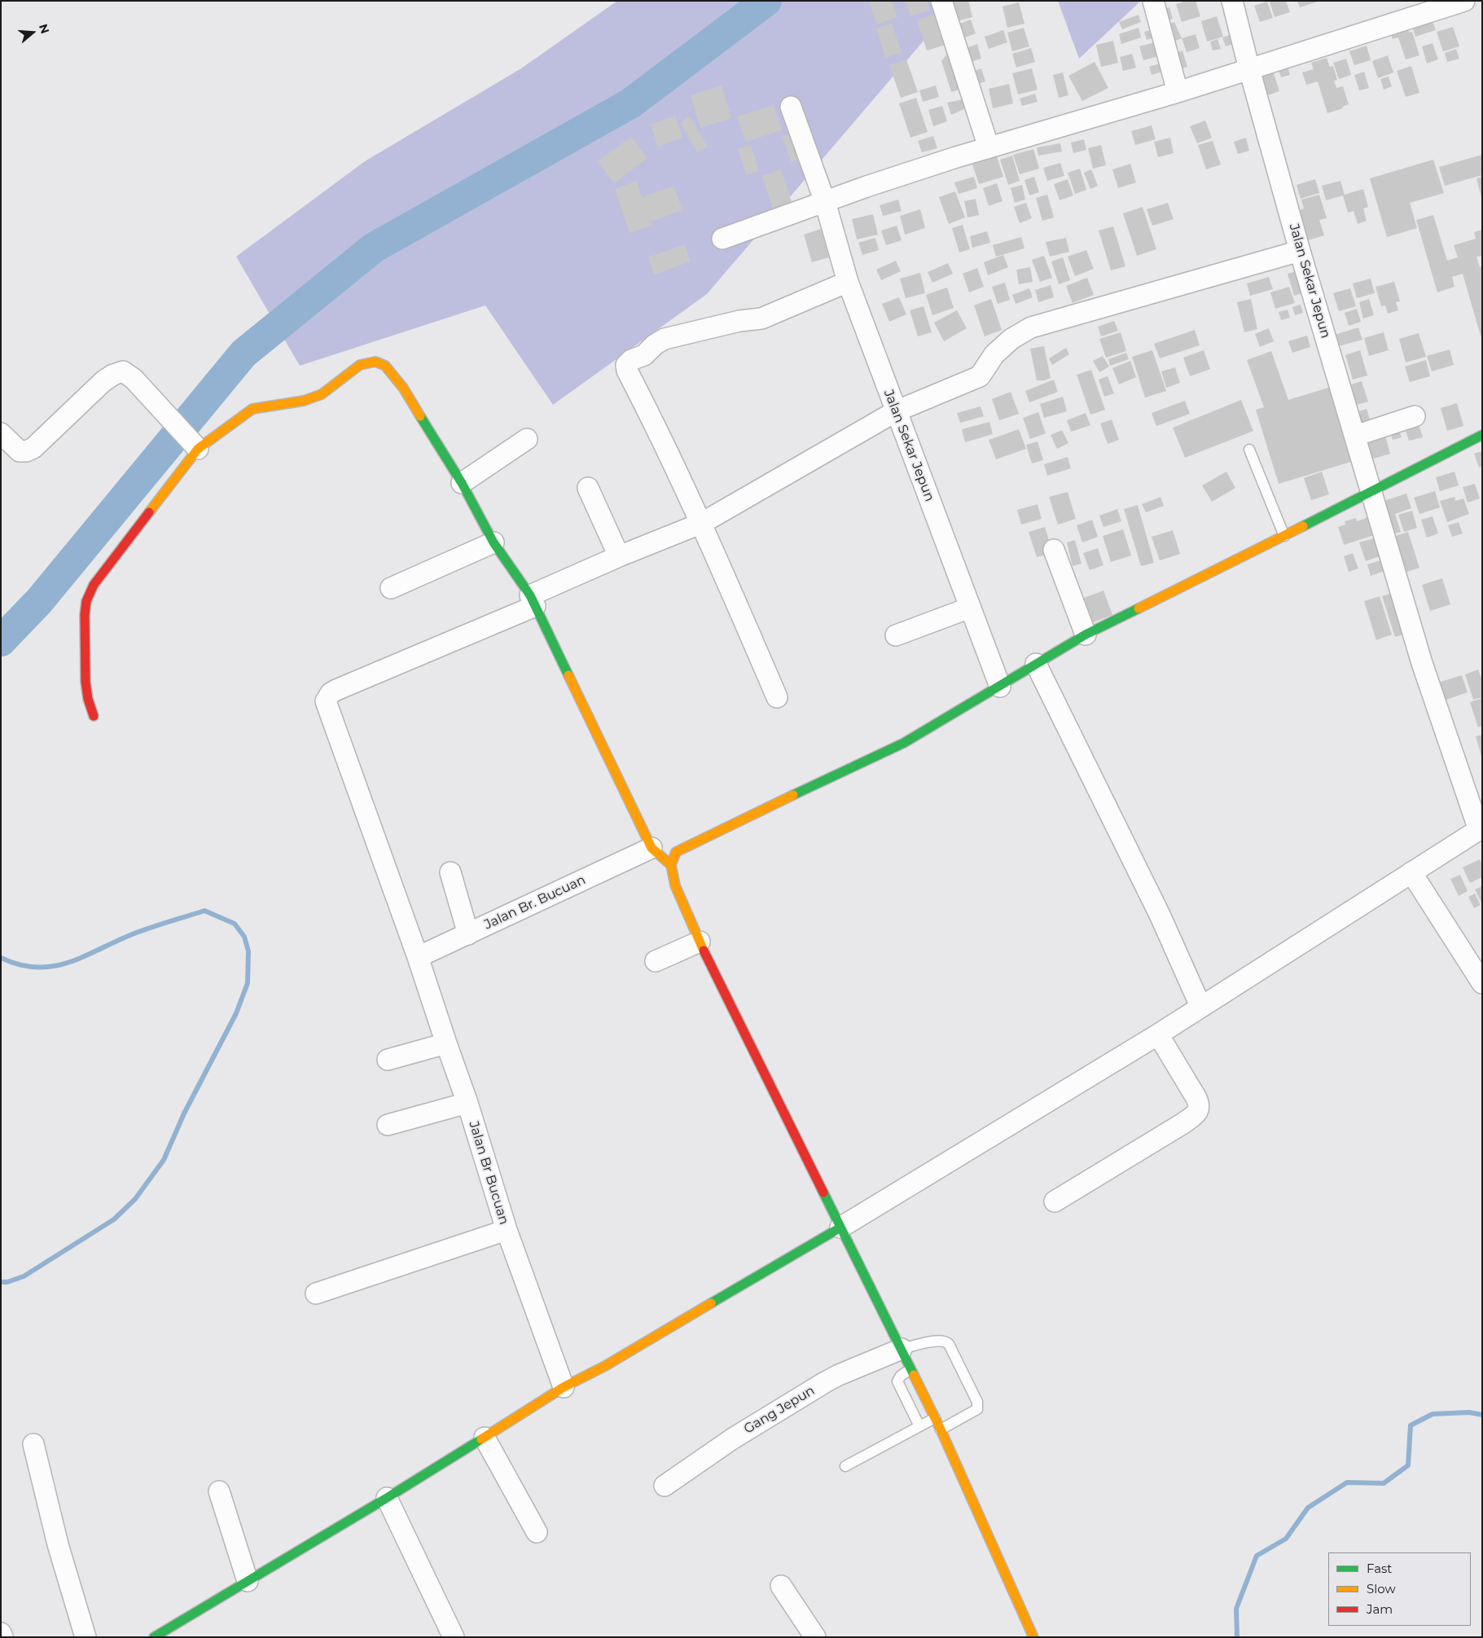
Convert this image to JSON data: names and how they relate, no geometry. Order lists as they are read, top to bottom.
{
  "streets": {
    "street": [
      "Jalan Sekar Jepun",
      "Jalan Br. Bucuan",
      "Jalan Br Bucuan",
      "Gang Jepun"
    ]
  },
  "crossings": [
    ["Jalan Br. Bucuan", "Jalan Br Bucuan"]
  ],
  "legend": ["Fast", "Slow", "Jam"],
  "north": "right"
}
